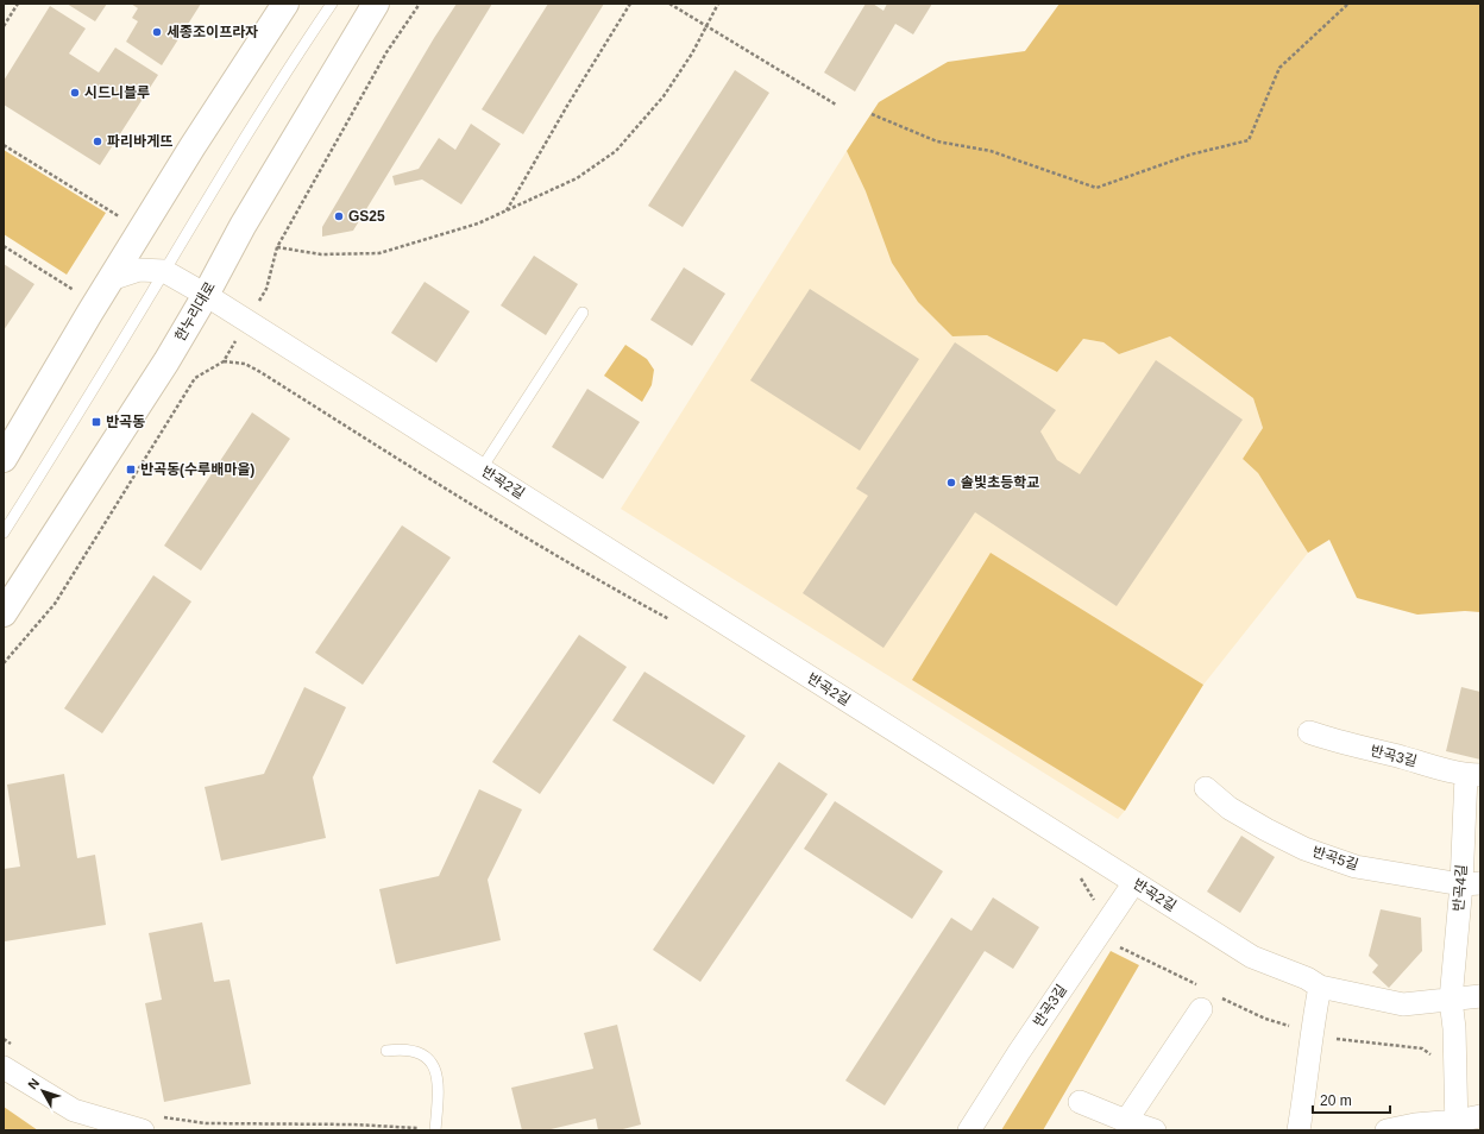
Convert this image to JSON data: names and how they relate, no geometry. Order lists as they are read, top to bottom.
{
  "streets": {
    "street": [
      "한누리대로",
      "반곡2길",
      "반곡3길",
      "반곡5길",
      "반곡4길"
    ]
  },
  "crossings": [
    ["한누리대로", "반곡2길"],
    ["반곡2길", "반곡3길"],
    ["반곡2길", "반곡4길"],
    ["반곡3길", "반곡4길"],
    ["반곡5길", "반곡4길"]
  ],
  "places": {
    "other": [
      "세종조이프라자",
      "시드니블루",
      "파리바게뜨",
      "GS25",
      "솔빛초등학교"
    ],
    "transit": ["반곡동", "반곡동(수루배마을)"]
  },
  "scale_bar": "20 m",
  "north": "top left"
}
